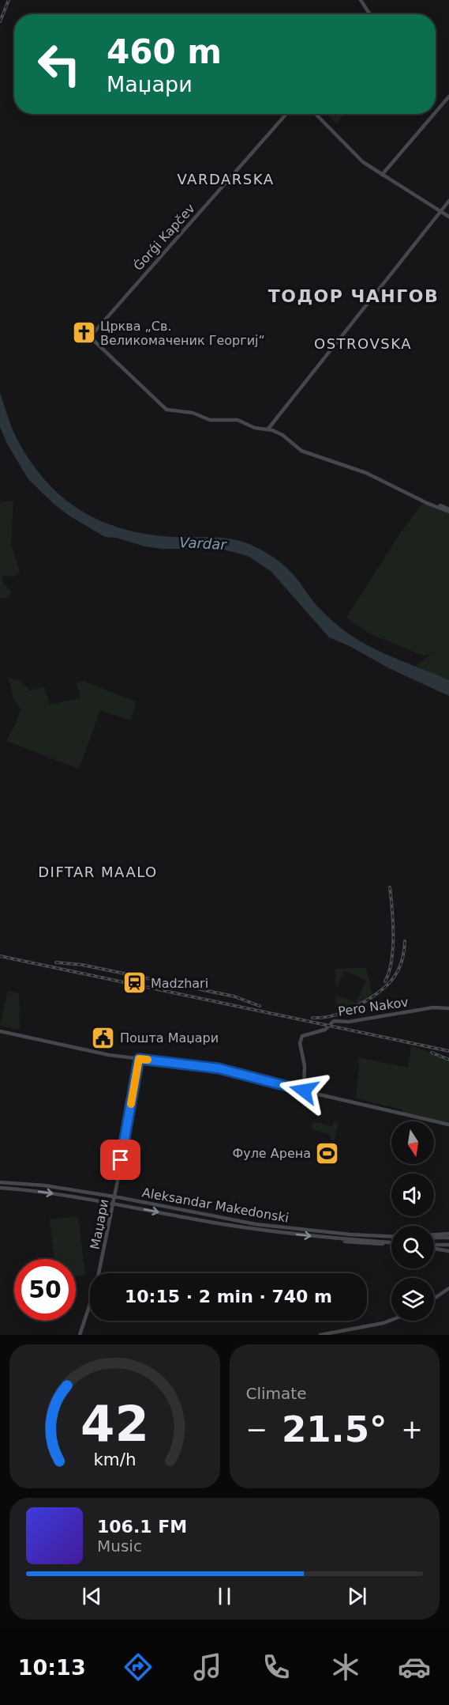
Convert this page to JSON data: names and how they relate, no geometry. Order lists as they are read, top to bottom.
{
  "streets": {
    "street": [
      "Ǵorǵi Kapčev",
      "Pero Nakov",
      "Aleksandar Makedonski",
      "Маџари"
    ]
  },
  "districts": [
    "VARDARSKA",
    "ТОДОР ЧАНГОВ",
    "OSTROVSKA",
    "DIFTAR MAALO"
  ],
  "water": ["Vardar"],
  "places": {
    "church": ["Црква „Св. Великомаченик Георгиј“"],
    "station": ["Madzhari"],
    "public building": ["Пошта Маџари"],
    "sports": ["Фуле Арена"]
  },
  "north": "bottom",
  "page": {
    "turn": ["460 m", "Маџари"],
    "limit": "50",
    "trip": "10:15 · 2 min · 740 m",
    "tile": "Climate",
    "heat": ["−", "21.5°", "+"],
    "song": ["106.1 FM", "Music"],
    "tabs": "10:13",
    "gauge": ["42", "km/h"]
  }
}
